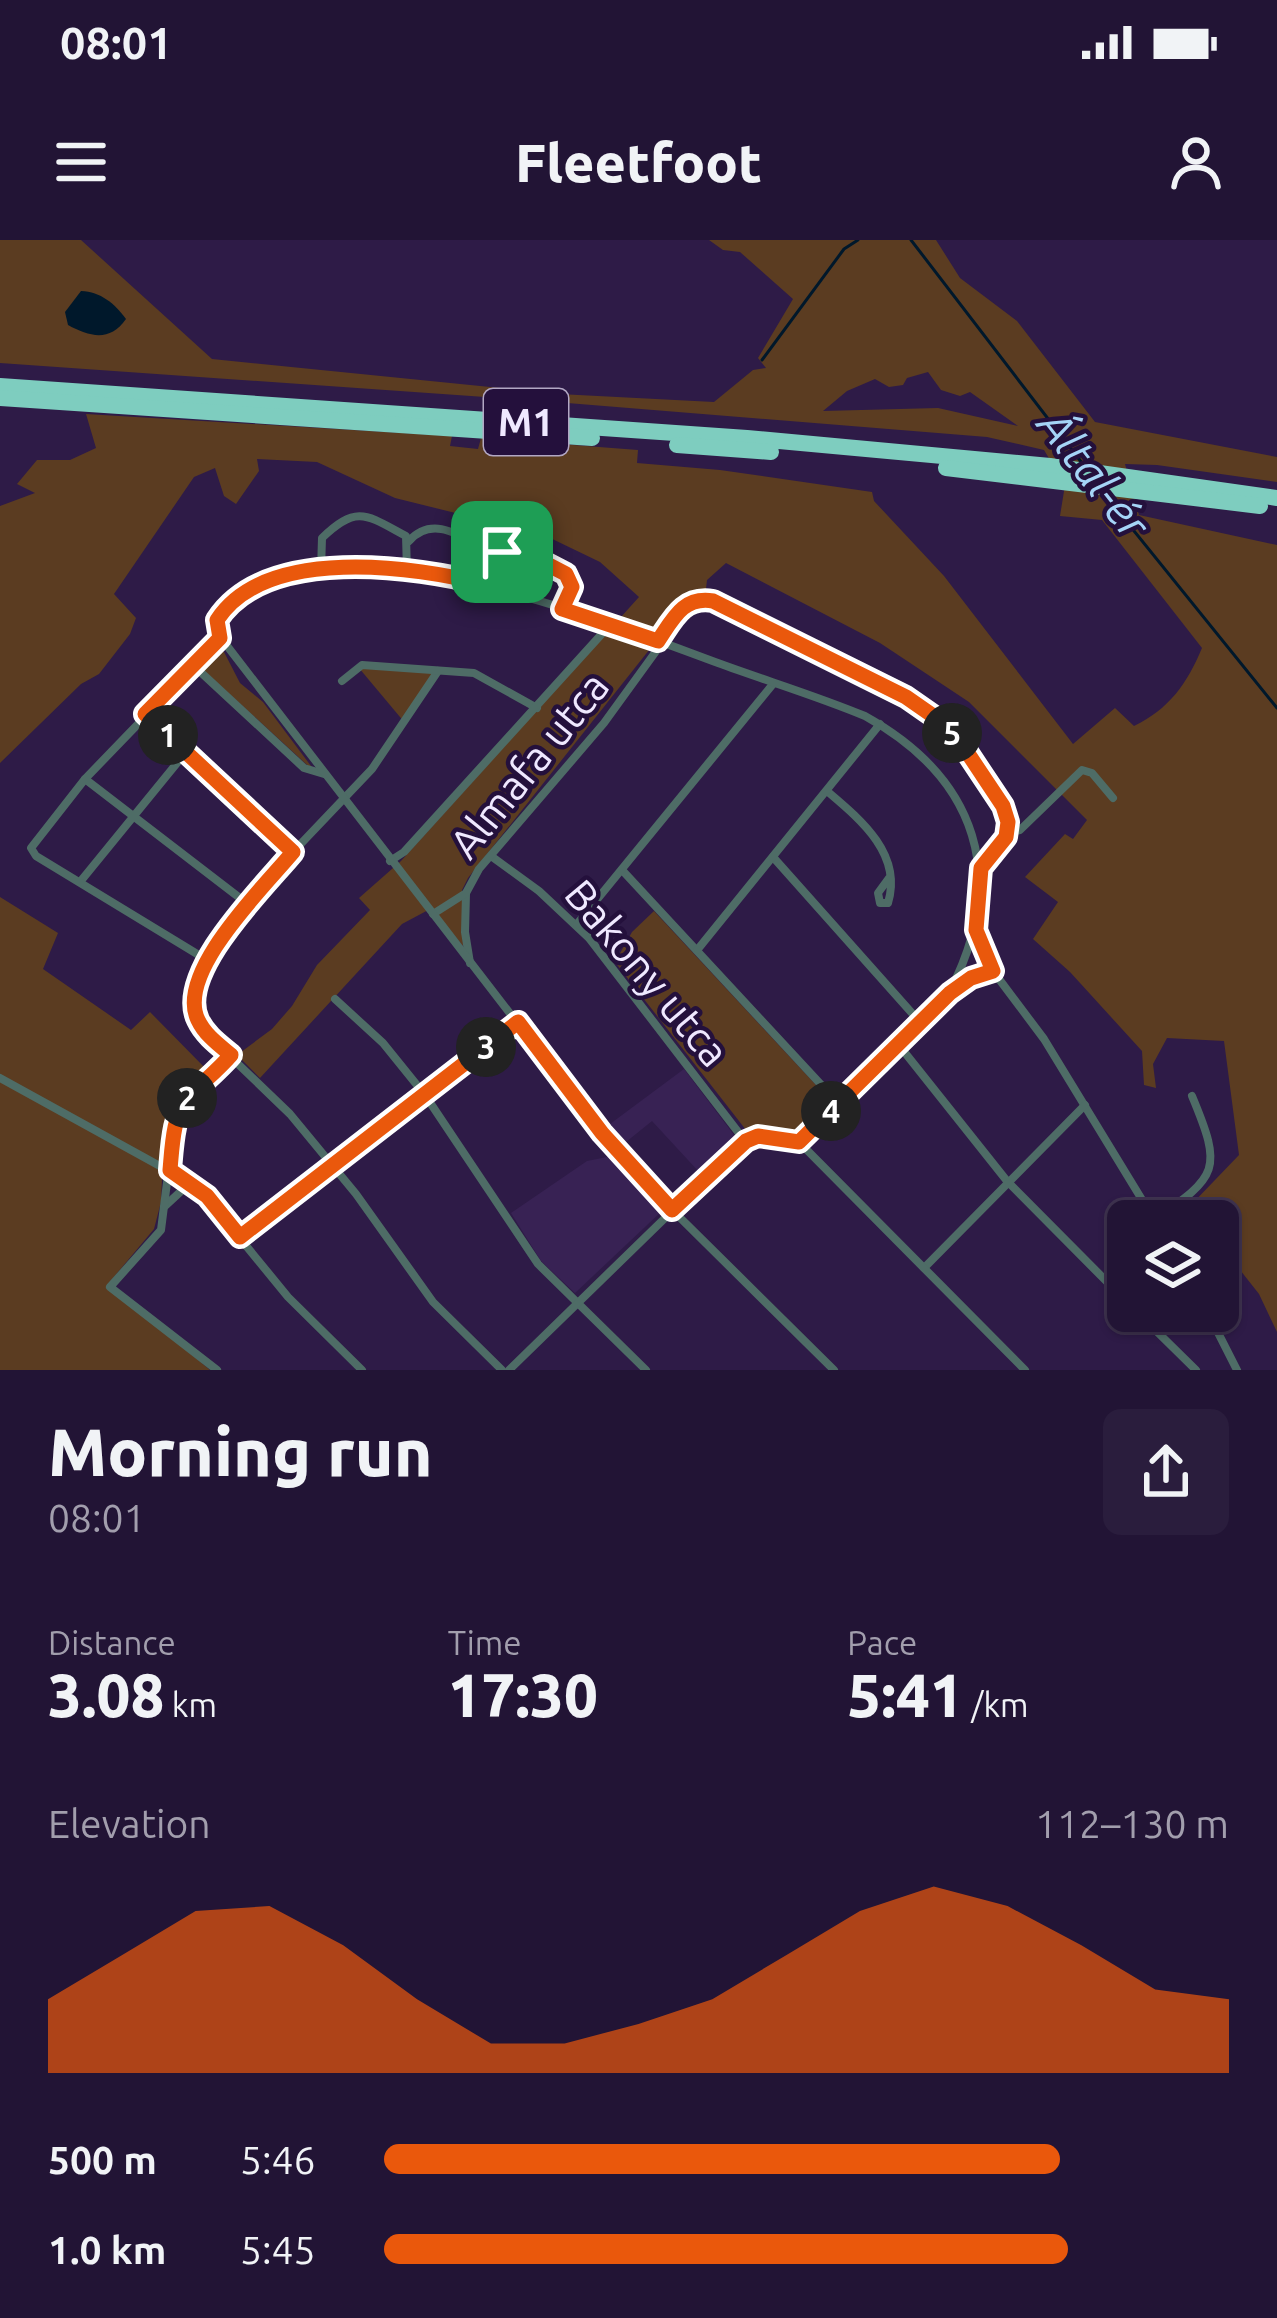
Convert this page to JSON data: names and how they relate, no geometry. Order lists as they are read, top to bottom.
{
  "streets": {
    "highway": ["M1"],
    "street": ["Almafa utca", "Bakony utca"]
  },
  "crossings": [
    ["Almafa utca", "Bakony utca"]
  ],
  "water": ["Által-ér"],
  "page": {
    "status": "08:01",
    "header": "Fleetfoot",
    "pins": [
      "5",
      "1",
      "3",
      "2",
      "4"
    ],
    "heading": ["Morning run", "08:01"],
    "stats": [
      ["Distance", "3.08 km"],
      ["Time", "17:30"],
      ["Pace", "5:41 /km"]
    ],
    "chart": ["Elevation", "112–130 m"],
    "list": [
      {
        "name": "500 m",
        "note": "5:46"
      },
      {
        "name": "1.0 km",
        "note": "5:45"
      }
    ]
  }
}
